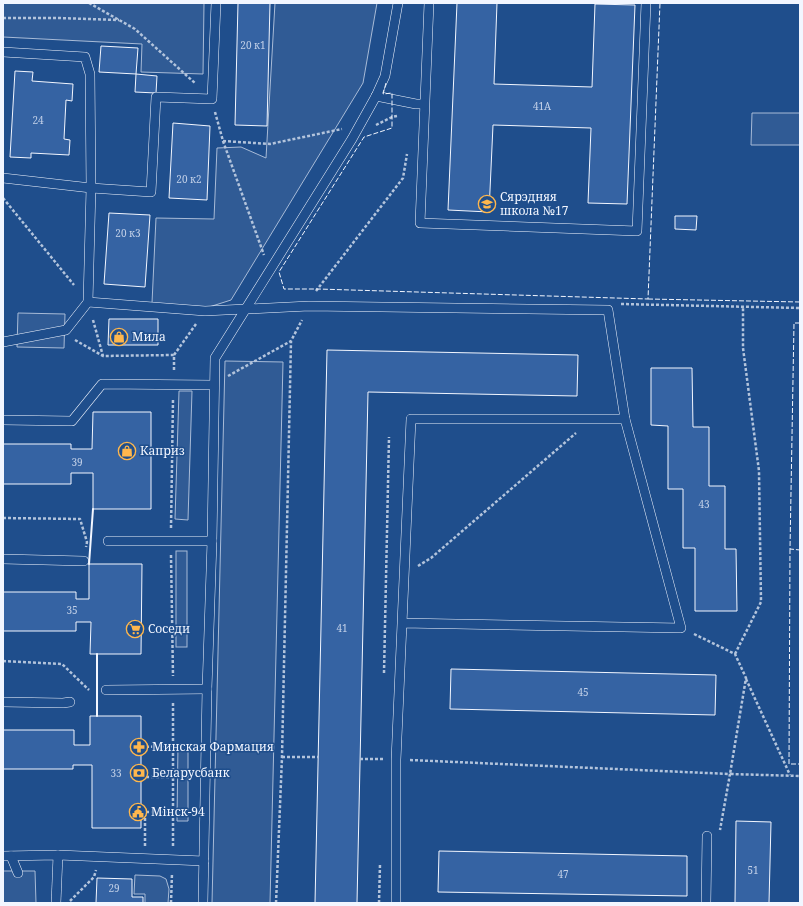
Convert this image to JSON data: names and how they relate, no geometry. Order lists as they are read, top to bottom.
{
  "places": {
    "school or university": ["Сярэдняя школа №17"],
    "shop": ["Мила", "Каприз"],
    "supermarket": ["Соседи"],
    "pharmacy": ["Минская Фармация"],
    "bank": ["Беларусбанк"],
    "public building": ["Мінск-94"]
  },
  "house_numbers": [
    "20 к1",
    "41А",
    "24",
    "20 к2",
    "20 к3",
    "39",
    "43",
    "35",
    "41",
    "45",
    "33",
    "51",
    "47",
    "29"
  ]
}
